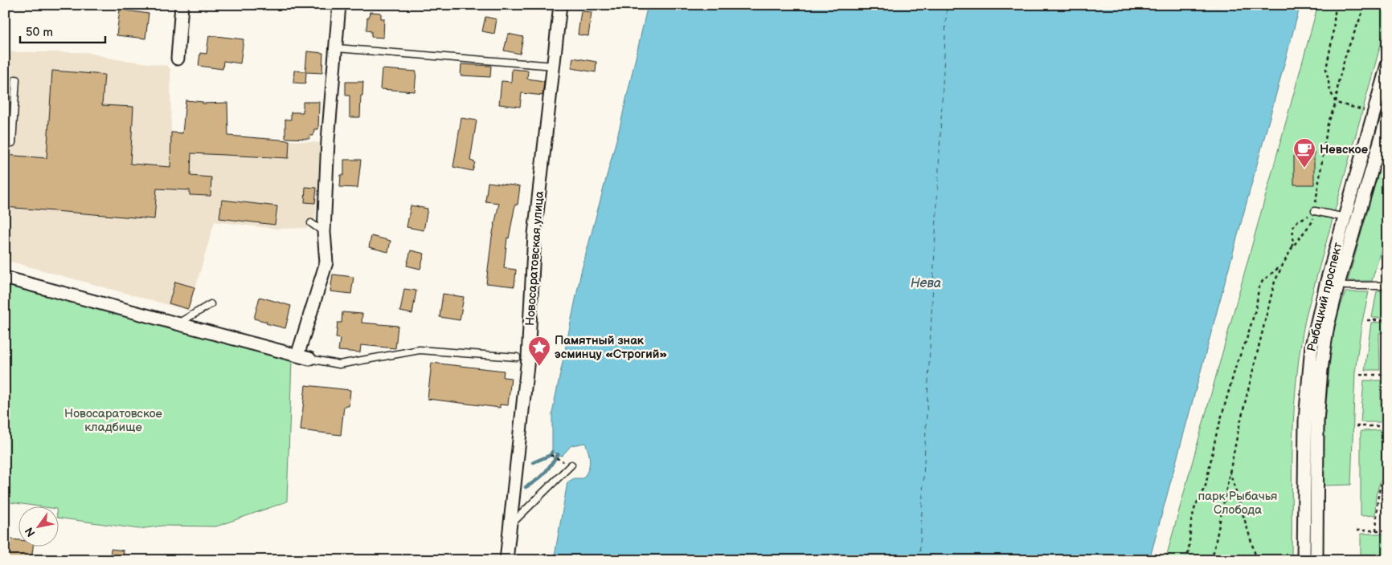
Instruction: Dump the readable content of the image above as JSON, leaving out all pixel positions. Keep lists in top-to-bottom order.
{
  "streets": {
    "street": ["Новосаратовская улица", "Рыбацкий проспект"]
  },
  "water": ["Нева"],
  "parks": ["Новосаратовское кладбище", "парк Рыбачья Слобода"],
  "places": {
    "cafe": ["Невское"],
    "place": ["Памятный знак эсминцу «Строгий»"]
  },
  "scale_bar": "50 m",
  "north": "bottom left"
}
